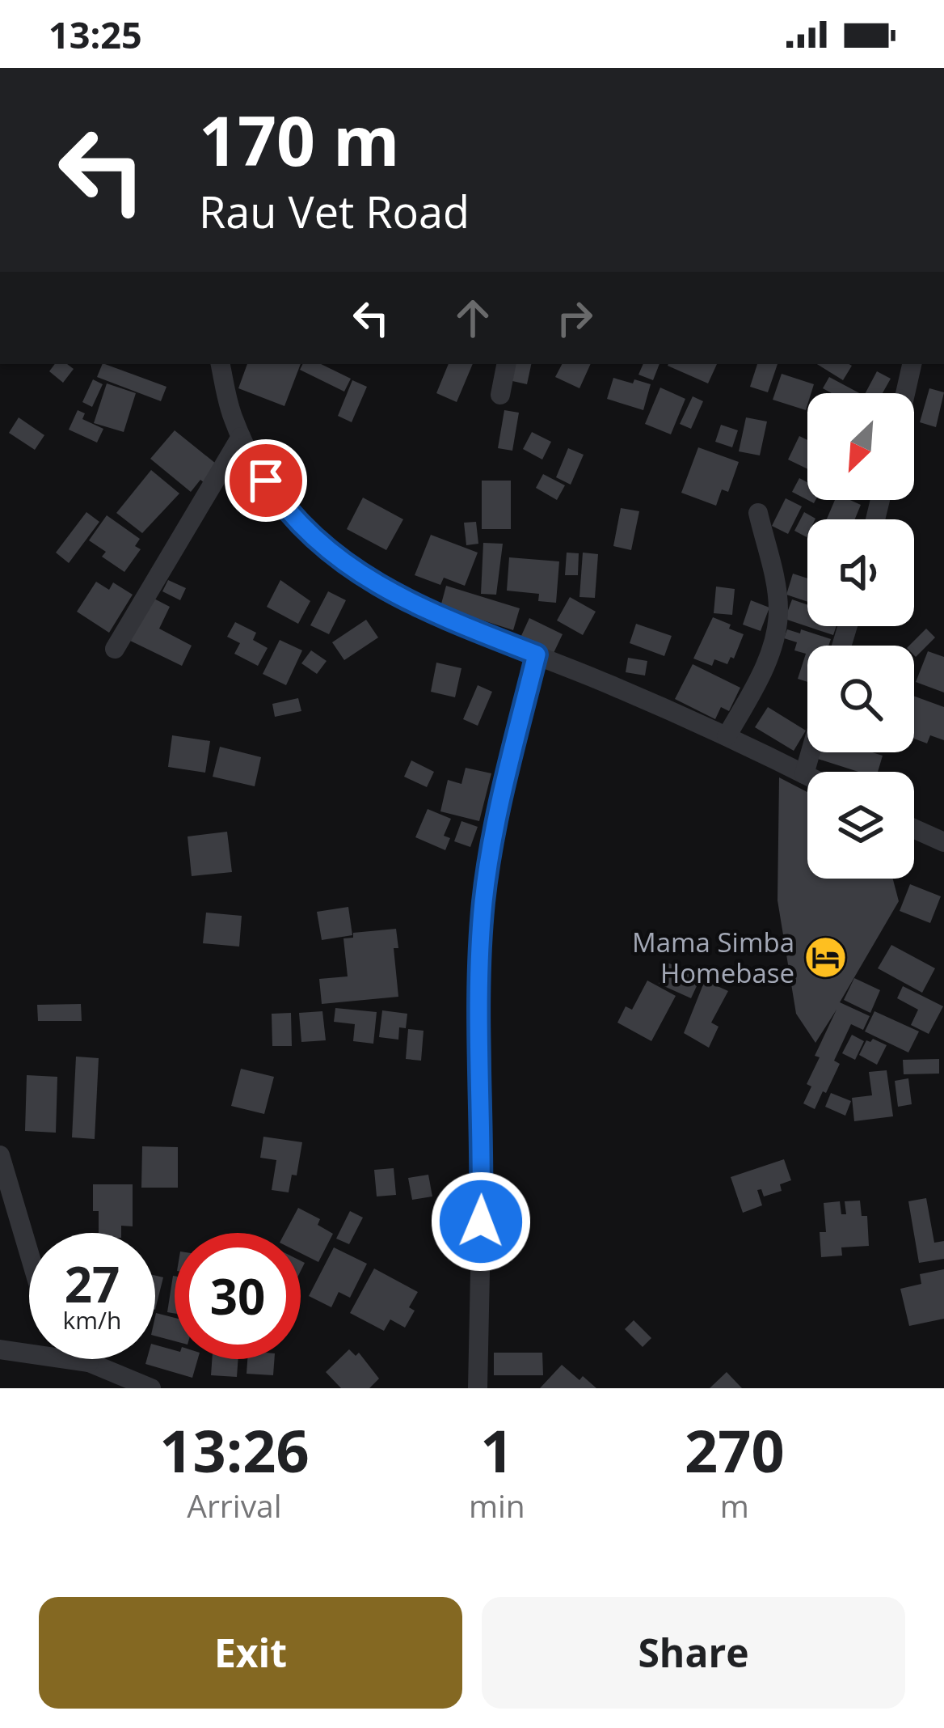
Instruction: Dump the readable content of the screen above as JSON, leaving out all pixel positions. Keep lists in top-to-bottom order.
{
  "places": {
    "hotel": ["Mama Simba Homebase"]
  },
  "north": "bottom left",
  "page": {
    "status": "13:25",
    "turn": ["170 m", "Rau Vet Road"],
    "speed": "27 km/h",
    "limit": "30",
    "eta": [
      "13:26",
      "Arrival",
      "1",
      "min",
      "270",
      "m"
    ],
    "buttons": ["Exit", "Share"]
  }
}
